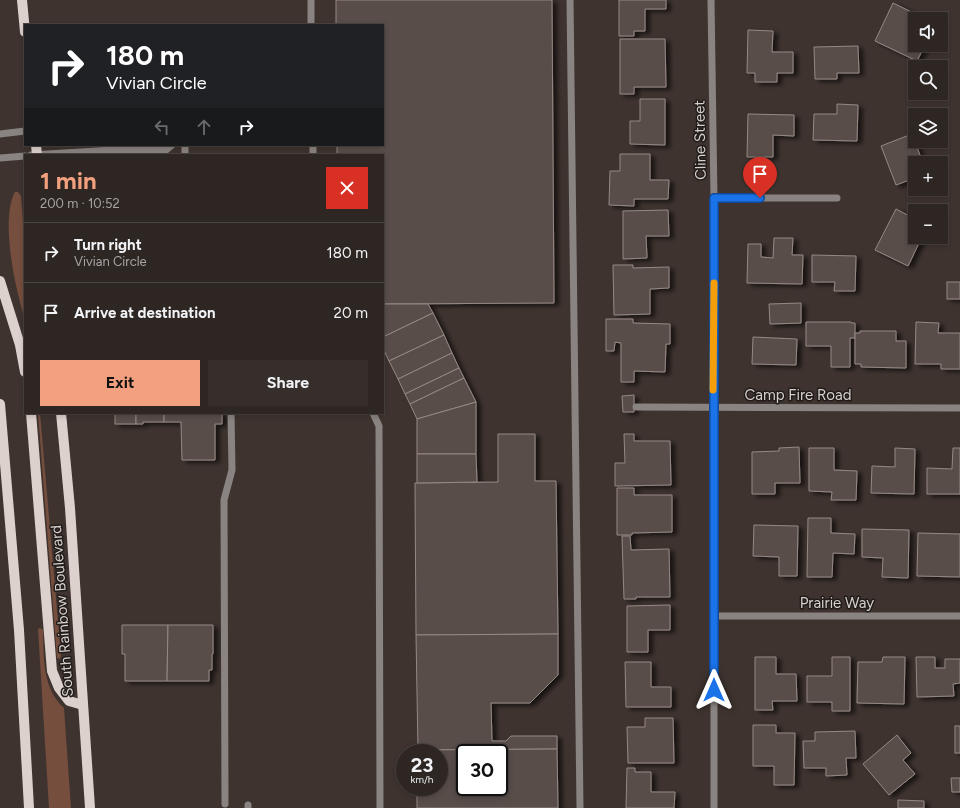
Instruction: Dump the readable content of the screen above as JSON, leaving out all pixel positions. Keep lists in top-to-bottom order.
{
  "streets": {
    "main road": ["South Rainbow Boulevard"],
    "street": ["Cline Street", "Camp Fire Road", "Prairie Way"]
  },
  "crossings": [
    ["Cline Street", "Camp Fire Road"],
    ["Cline Street", "Prairie Way"]
  ],
  "page": {
    "map_buttons": ["+", "−"],
    "turn": ["180 m", "Vivian Circle"],
    "heading": ["1 min", "200 m · 10:52"],
    "list": [
      {
        "name": "Turn right",
        "note": "Vivian Circle",
        "value": "180 m"
      },
      {
        "name": "Arrive at destination",
        "value": "20 m"
      }
    ],
    "buttons": ["Exit", "Share"],
    "speed": "23 km/h",
    "limit": "30"
  }
}
